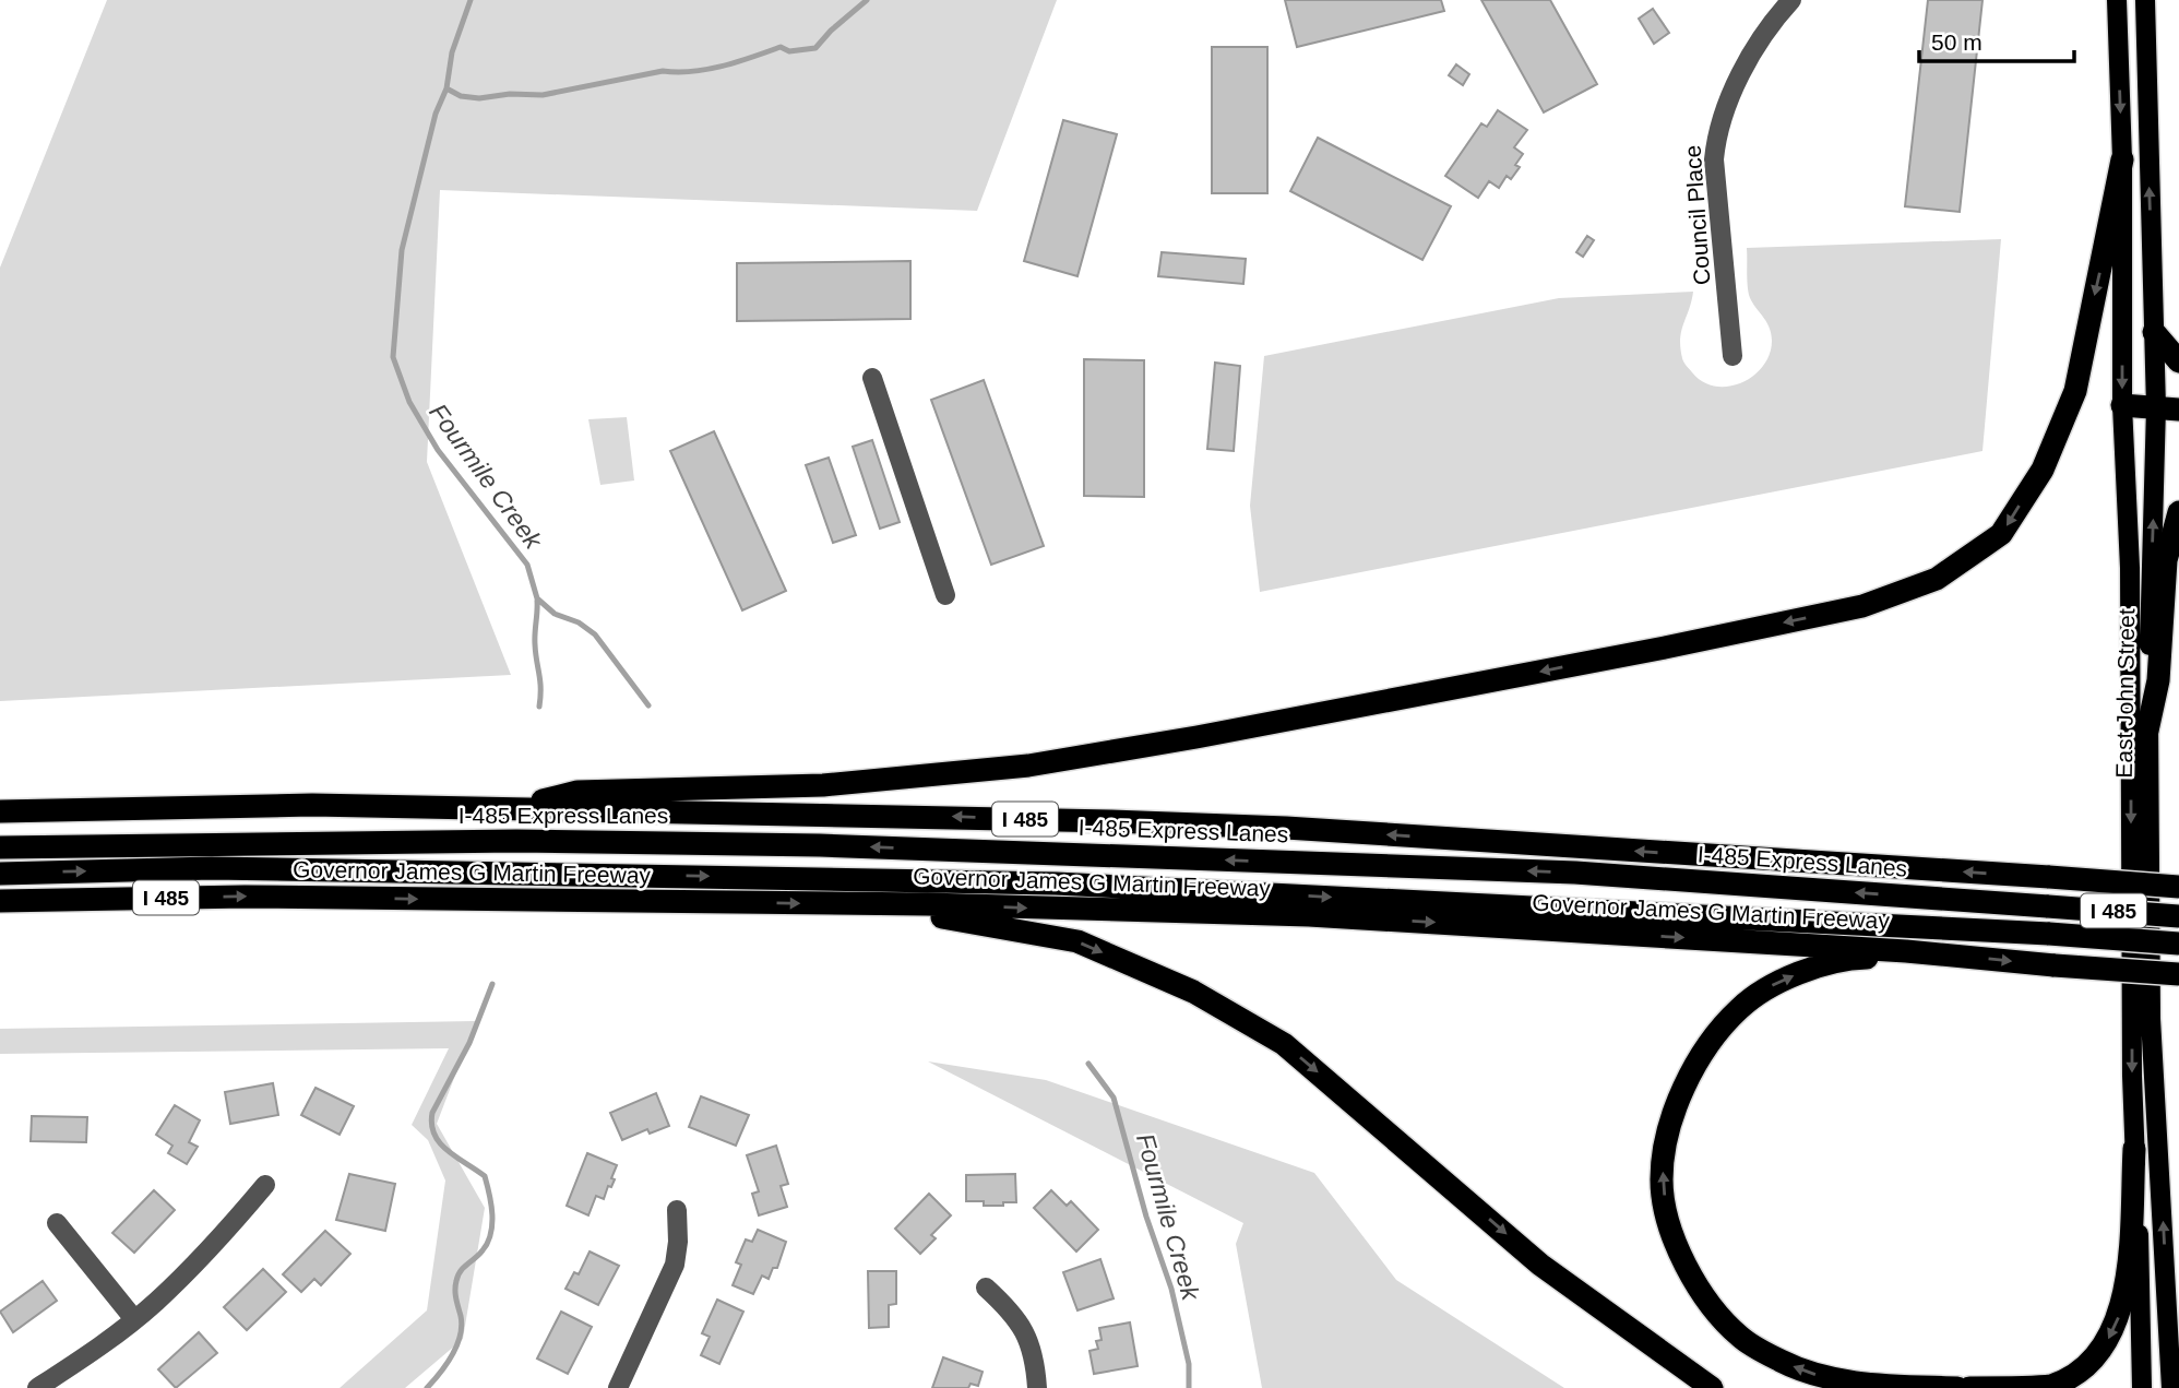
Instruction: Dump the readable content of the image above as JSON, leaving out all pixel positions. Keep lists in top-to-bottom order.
{
  "streets": {
    "highway": ["I-485 Express Lanes", "I 485", "Governor James G Martin Freeway"],
    "main road": ["East John Street"],
    "street": ["Council Place"]
  },
  "water": ["Fourmile Creek"],
  "scale_bar": "50 m"
}
